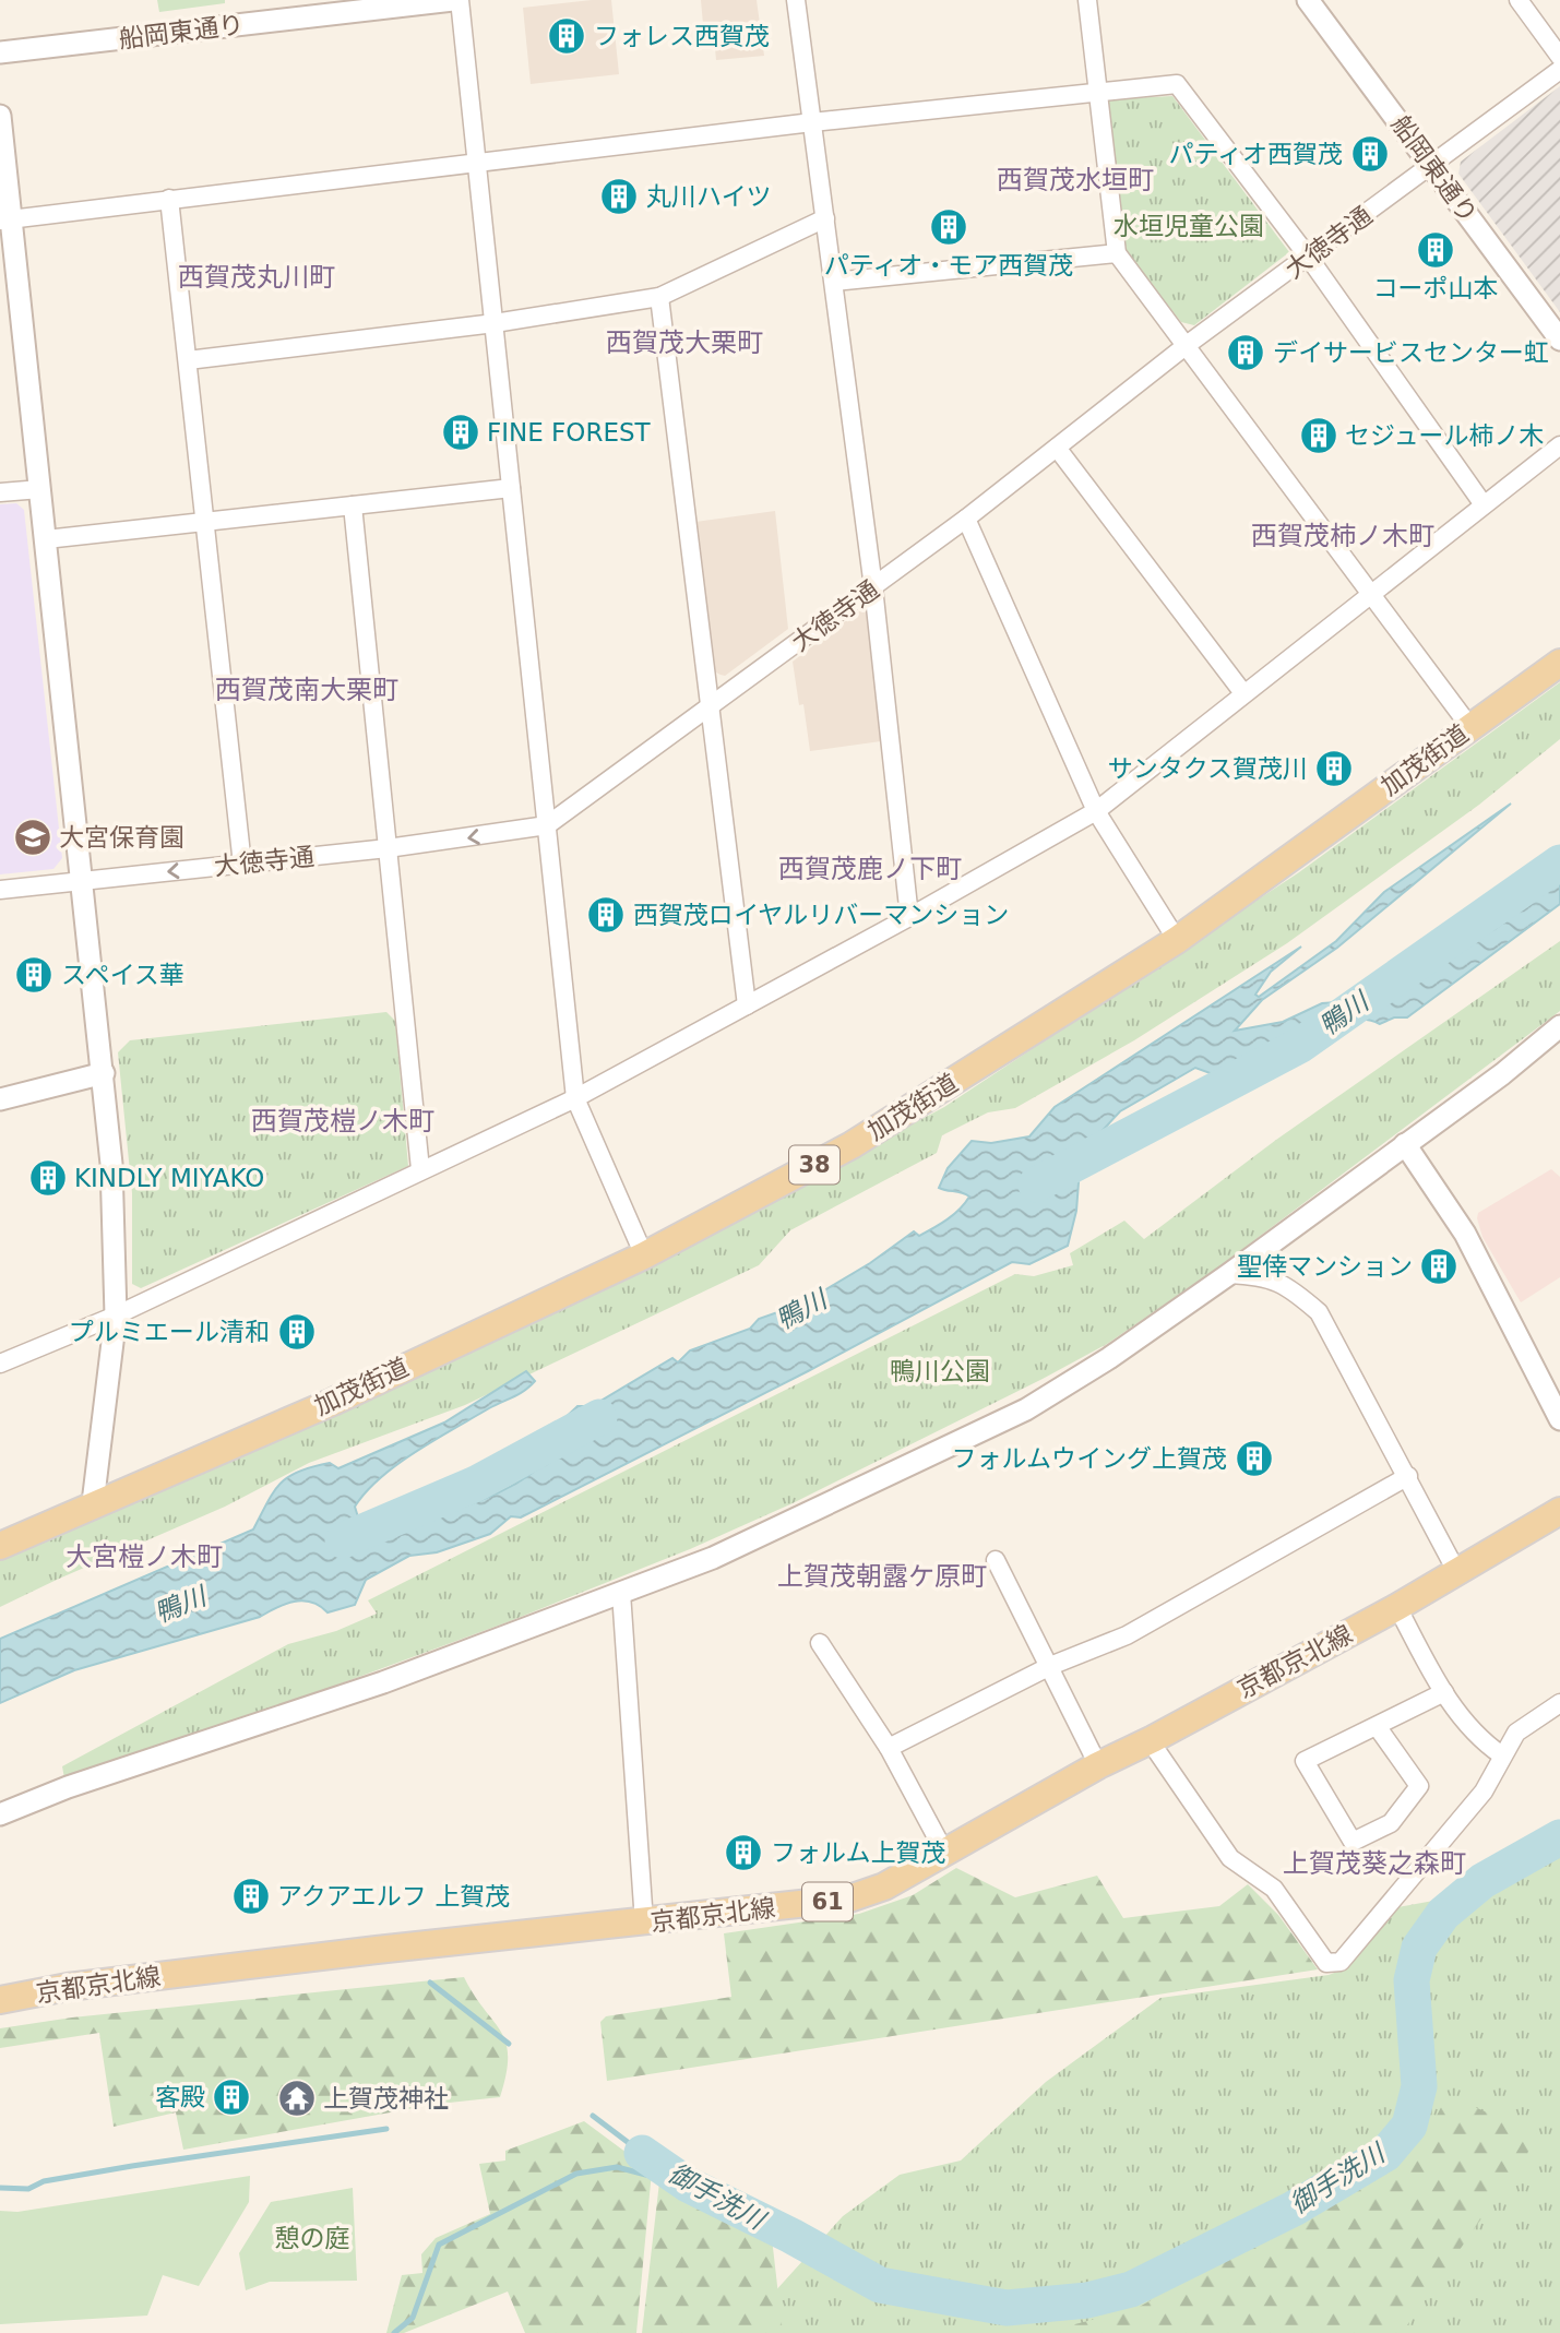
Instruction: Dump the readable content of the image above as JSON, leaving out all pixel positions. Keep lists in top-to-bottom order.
{
  "streets": {
    "main road": [
      "加茂街道",
      "38",
      "京都京北線",
      "61"
    ],
    "street": ["船岡東通り", "大徳寺通"]
  },
  "crossings": [
    ["船岡東通り", "大徳寺通"]
  ],
  "districts": [
    "西賀茂水垣町",
    "西賀茂丸川町",
    "西賀茂大栗町",
    "西賀茂柿ノ木町",
    "西賀茂南大栗町",
    "西賀茂鹿ノ下町",
    "西賀茂榿ノ木町",
    "大宮榿ノ木町",
    "上賀茂朝露ケ原町",
    "上賀茂葵之森町"
  ],
  "water": ["鴨川", "御手洗川"],
  "parks": ["水垣児童公園", "鴨川公園", "憩の庭"],
  "places": {
    "building": [
      "フォレス西賀茂",
      "パティオ西賀茂",
      "丸川ハイツ",
      "パティオ・モア西賀茂",
      "コーポ山本",
      "デイサービスセンター虹",
      "FINE FOREST",
      "セジュール柿ノ木",
      "サンタクス賀茂川",
      "西賀茂ロイヤルリバーマンション",
      "スペイス華",
      "KINDLY MIYAKO",
      "聖倖マンション",
      "プルミエール清和",
      "フォルムウイング上賀茂",
      "フォルム上賀茂",
      "アクアエルフ 上賀茂",
      "客殿"
    ],
    "school or university": ["大宮保育園"],
    "temple": ["上賀茂神社"]
  }
}
